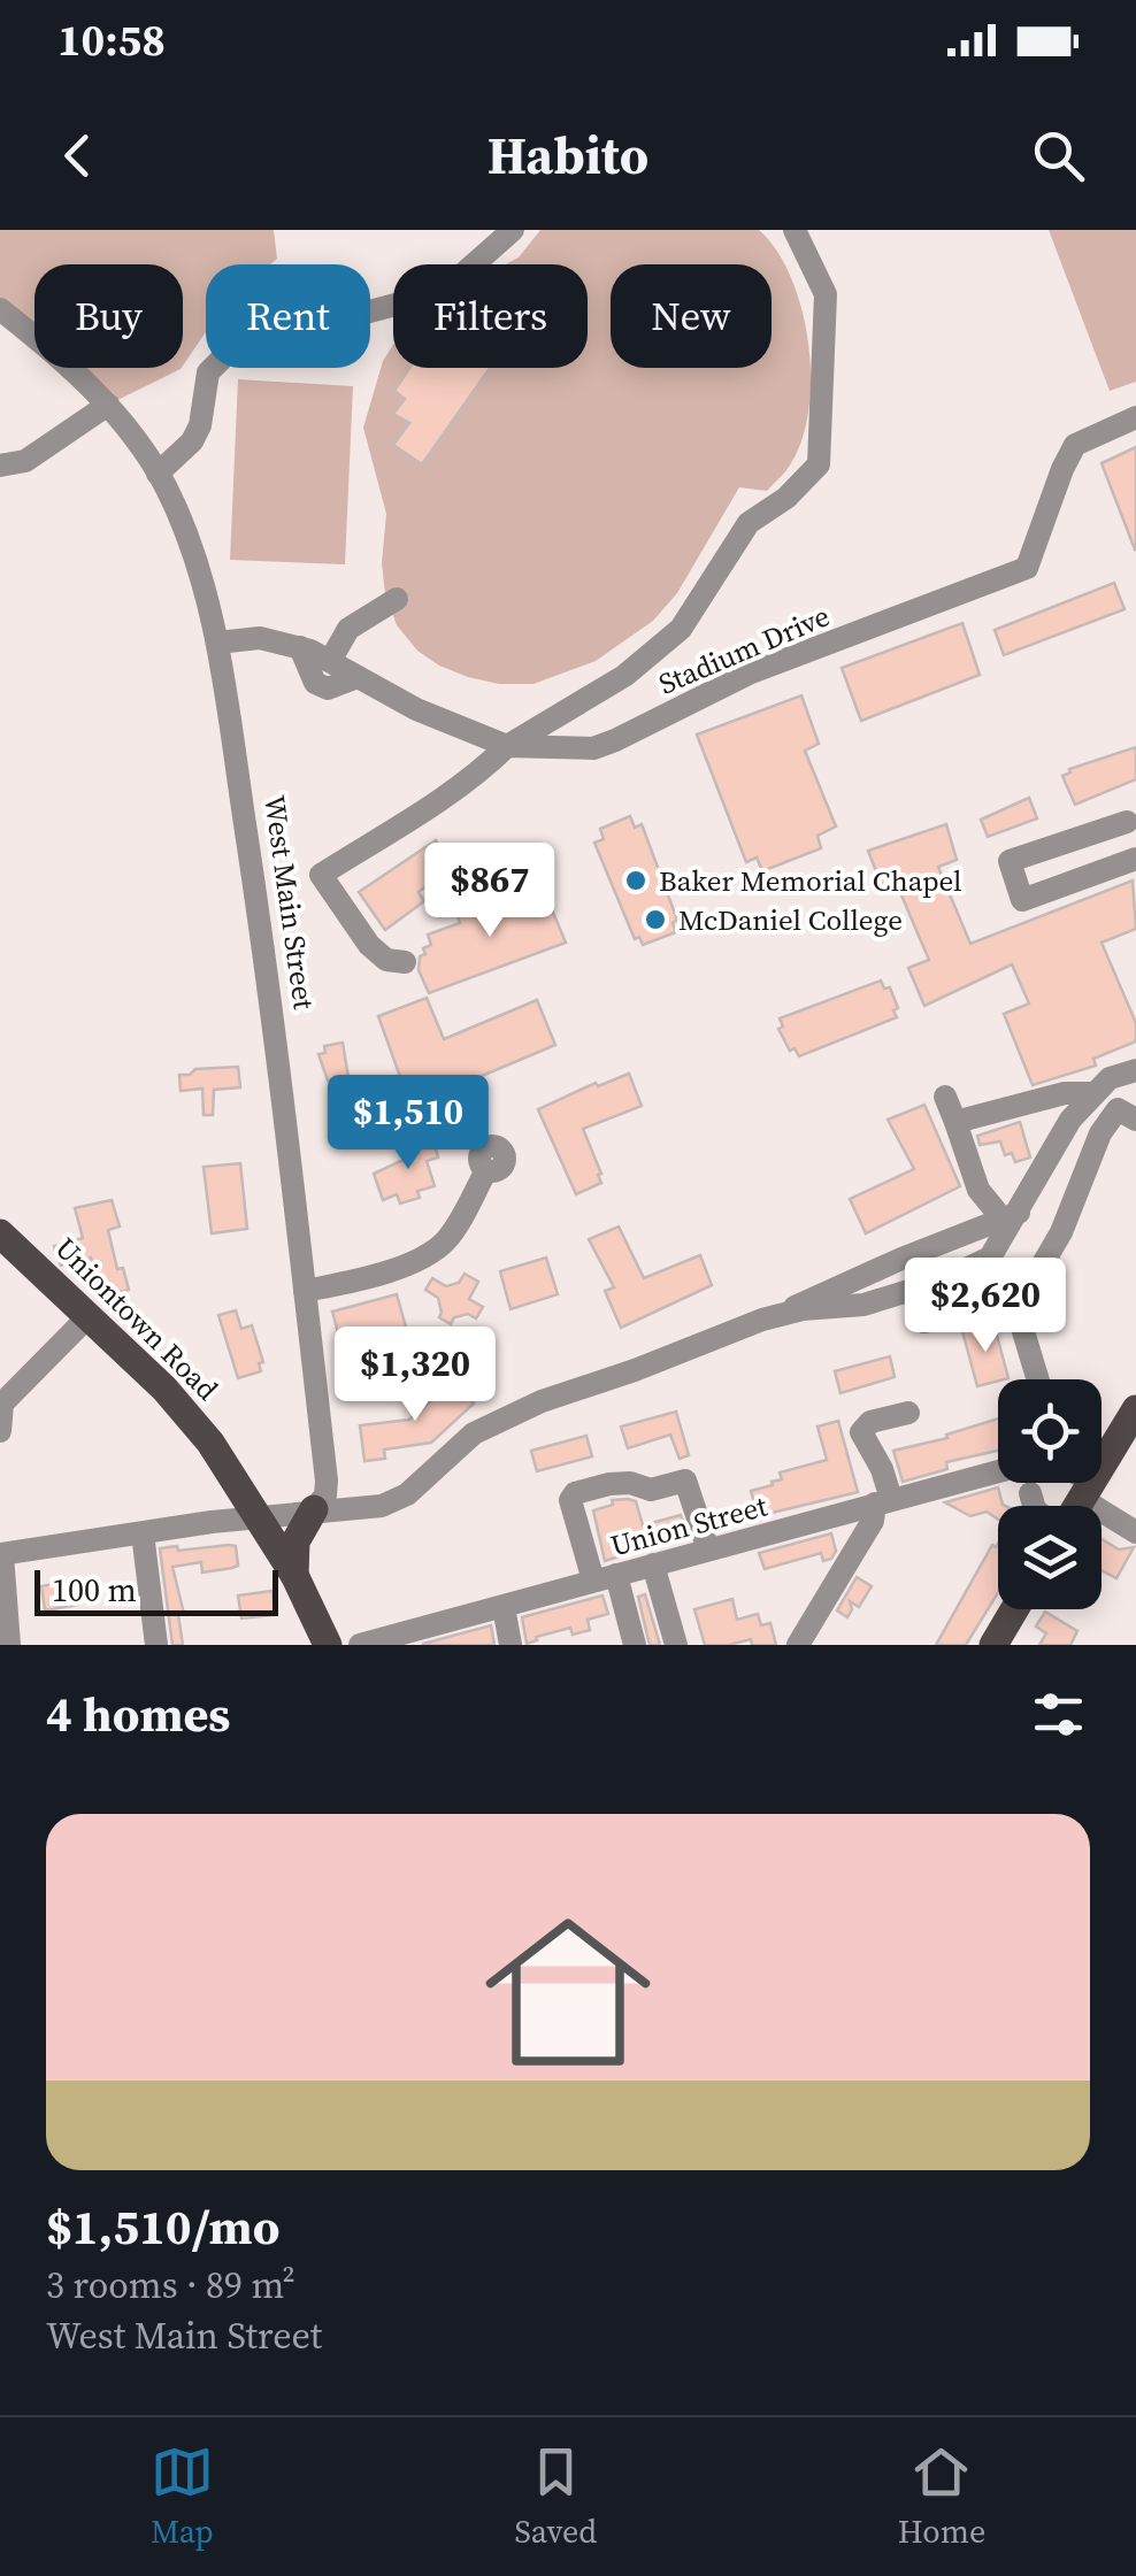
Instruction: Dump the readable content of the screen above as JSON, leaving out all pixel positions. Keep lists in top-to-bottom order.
{
  "streets": {
    "main road": ["Uniontown Road"],
    "street": ["Stadium Drive", "West Main Street", "Union Street"]
  },
  "places": ["Baker Memorial Chapel", "McDaniel College"],
  "scale_bar": "100 m",
  "page": {
    "status": "10:58",
    "header": "Habito",
    "chip": [
      "Buy",
      "Rent",
      "Filters",
      "New"
    ],
    "price": [
      "$867",
      "$1,510",
      "$2,620",
      "$1,320"
    ],
    "scale": "100 m",
    "heading": "4 homes",
    "list": [
      {
        "name": "$1,510/mo",
        "note": "3 rooms · 89 m² · West Main Street"
      }
    ],
    "tabs": ["Map", "Saved", "Home"]
  }
}
